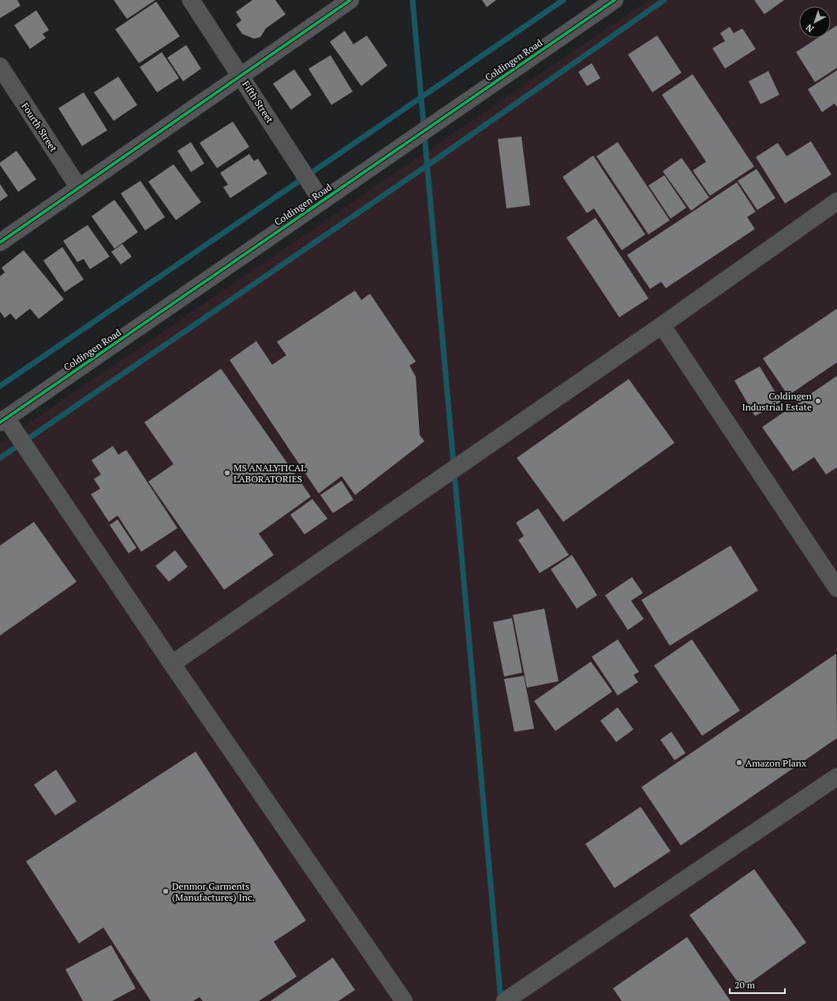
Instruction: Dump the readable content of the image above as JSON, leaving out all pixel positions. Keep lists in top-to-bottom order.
{
  "streets": {
    "street": ["Coldingen Road", "Fifth Street", "Fourth Street"]
  },
  "crossings": [
    ["Coldingen Road", "Fifth Street"]
  ],
  "places": [
    "Coldingen Industrial Estate",
    "MS ANALYTICAL LABORATORIES",
    "Amazon Planx",
    "Denmor Garments (Manufactures) Inc."
  ],
  "scale_bar": "20 m",
  "north": "bottom left"
}
